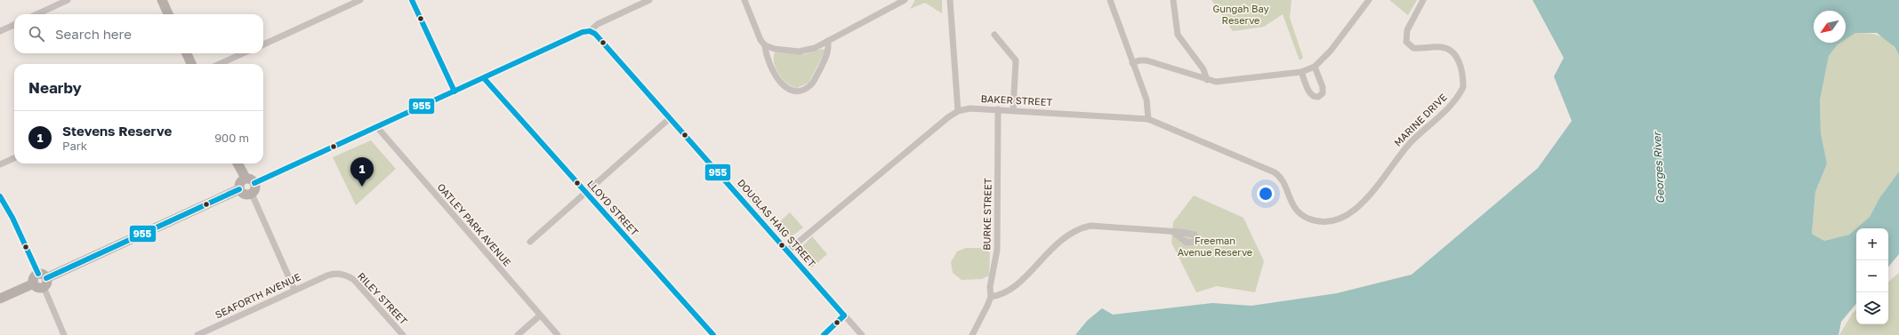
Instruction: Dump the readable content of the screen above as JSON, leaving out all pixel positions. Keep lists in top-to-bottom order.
{
  "streets": {
    "street": [
      "BAKER STREET",
      "MARINE DRIVE",
      "LLOYD STREET",
      "BURKE STREET",
      "DOUGLAS HAIG STREET",
      "OATLEY PARK AVENUE",
      "SEAFORTH AVENUE",
      "RILEY STREET"
    ]
  },
  "crossings": [
    ["BAKER STREET", "MARINE DRIVE"],
    ["BAKER STREET", "BURKE STREET"],
    ["BAKER STREET", "DOUGLAS HAIG STREET"],
    ["SEAFORTH AVENUE", "RILEY STREET"]
  ],
  "water": ["Georges River"],
  "parks": ["Gungah Bay Reserve", "Freeman Avenue Reserve"],
  "lines": ["transit line 955"],
  "north": "bottom left",
  "page": {
    "search": "Search here",
    "heading": "Nearby",
    "list": [
      {
        "mark": "1",
        "name": "Stevens Reserve",
        "note": "Park",
        "value": "900 m"
      }
    ],
    "pins": "1",
    "map_buttons": ["+", "−"]
  }
}
